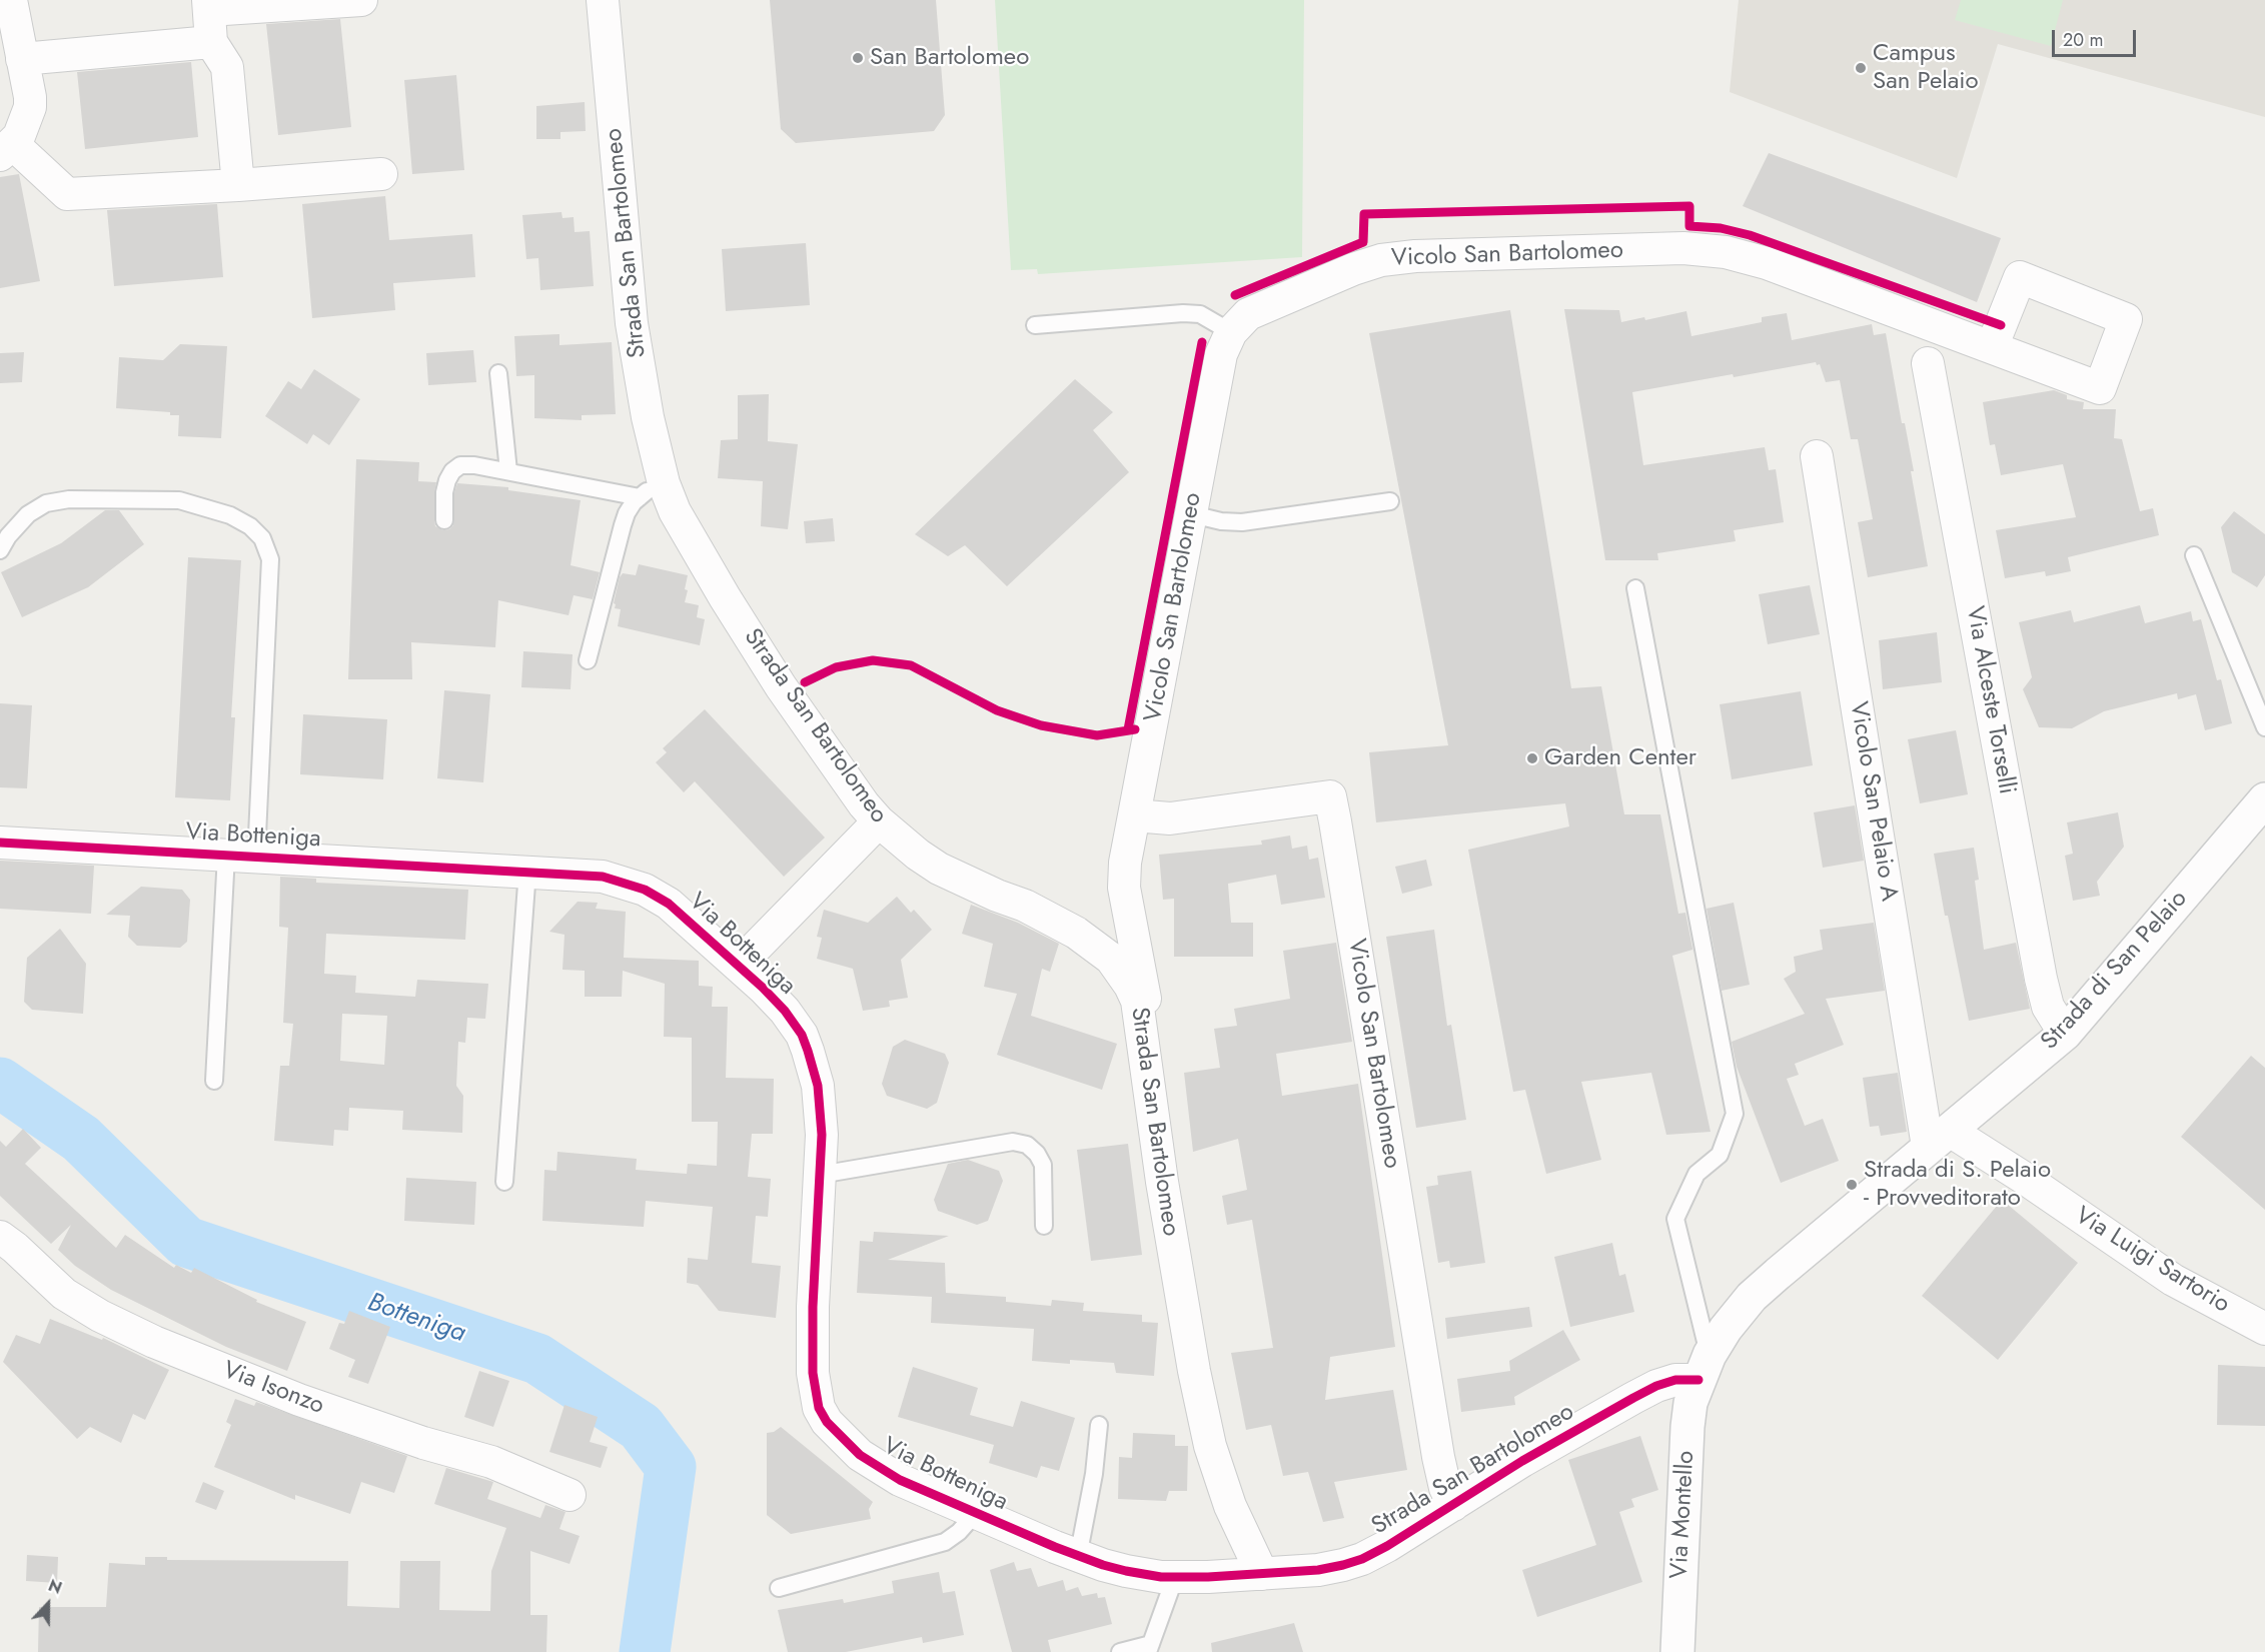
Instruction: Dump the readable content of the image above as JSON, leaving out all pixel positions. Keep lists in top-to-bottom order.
{
  "streets": {
    "street": [
      "Strada San Bartolomeo",
      "Vicolo San Bartolomeo",
      "Via Alceste Torselli",
      "Vicolo San Pelaio A",
      "Via Botteniga",
      "Strada di San Pelaio",
      "Via Luigi Sartorio",
      "Via Isonzo",
      "Via Montello"
    ]
  },
  "crossings": [
    ["Strada San Bartolomeo", "Vicolo San Bartolomeo"],
    ["Strada San Bartolomeo", "Via Botteniga"],
    ["Strada San Bartolomeo", "Strada di San Pelaio"],
    ["Strada San Bartolomeo", "Via Montello"],
    ["Via Alceste Torselli", "Strada di San Pelaio"],
    ["Vicolo San Pelaio A", "Strada di San Pelaio"],
    ["Vicolo San Pelaio A", "Via Luigi Sartorio"],
    ["Strada di San Pelaio", "Via Luigi Sartorio"],
    ["Strada di San Pelaio", "Via Montello"]
  ],
  "water": ["Botteniga"],
  "places": [
    "San Bartolomeo",
    "Campus San Pelaio",
    "Garden Center",
    "Strada di S. Pelaio - Provveditorato"
  ],
  "scale_bar": "20 m",
  "north": "top"
}
